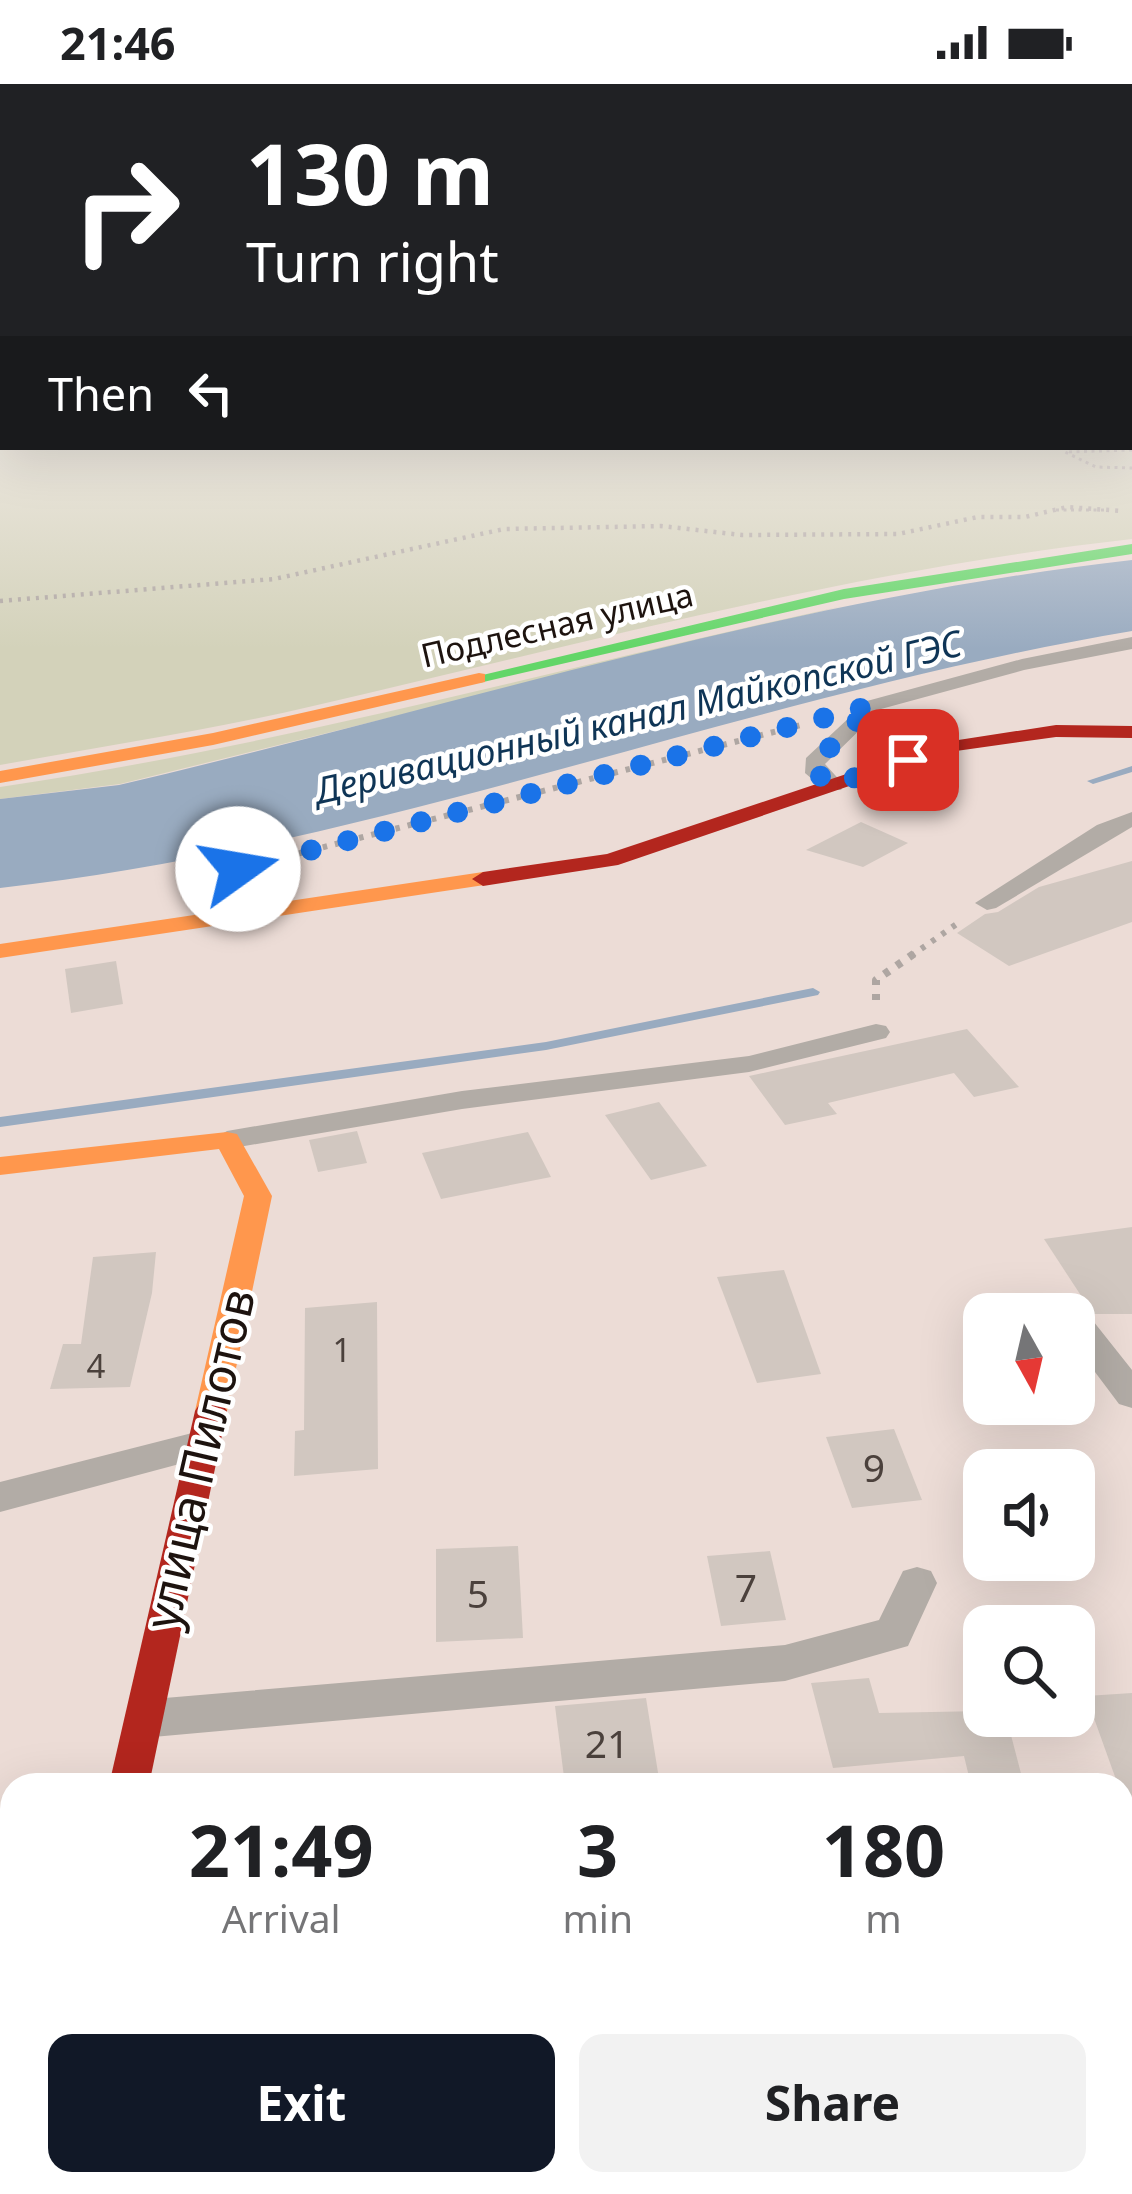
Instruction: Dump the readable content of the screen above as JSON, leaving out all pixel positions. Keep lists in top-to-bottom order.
{
  "streets": {
    "street": ["Подлесная улица", "улица Пилотов"]
  },
  "water": ["Деривационный канал Майкопской ГЭС"],
  "house_numbers": [
    "1",
    "4",
    "9",
    "7",
    "5",
    "21"
  ],
  "north": "bottom",
  "page": {
    "status": "21:46",
    "turn": ["130 m", "Turn right"],
    "then": "Then",
    "eta": [
      "21:49",
      "Arrival",
      "3",
      "min",
      "180",
      "m"
    ],
    "buttons": ["Exit", "Share"]
  }
}
